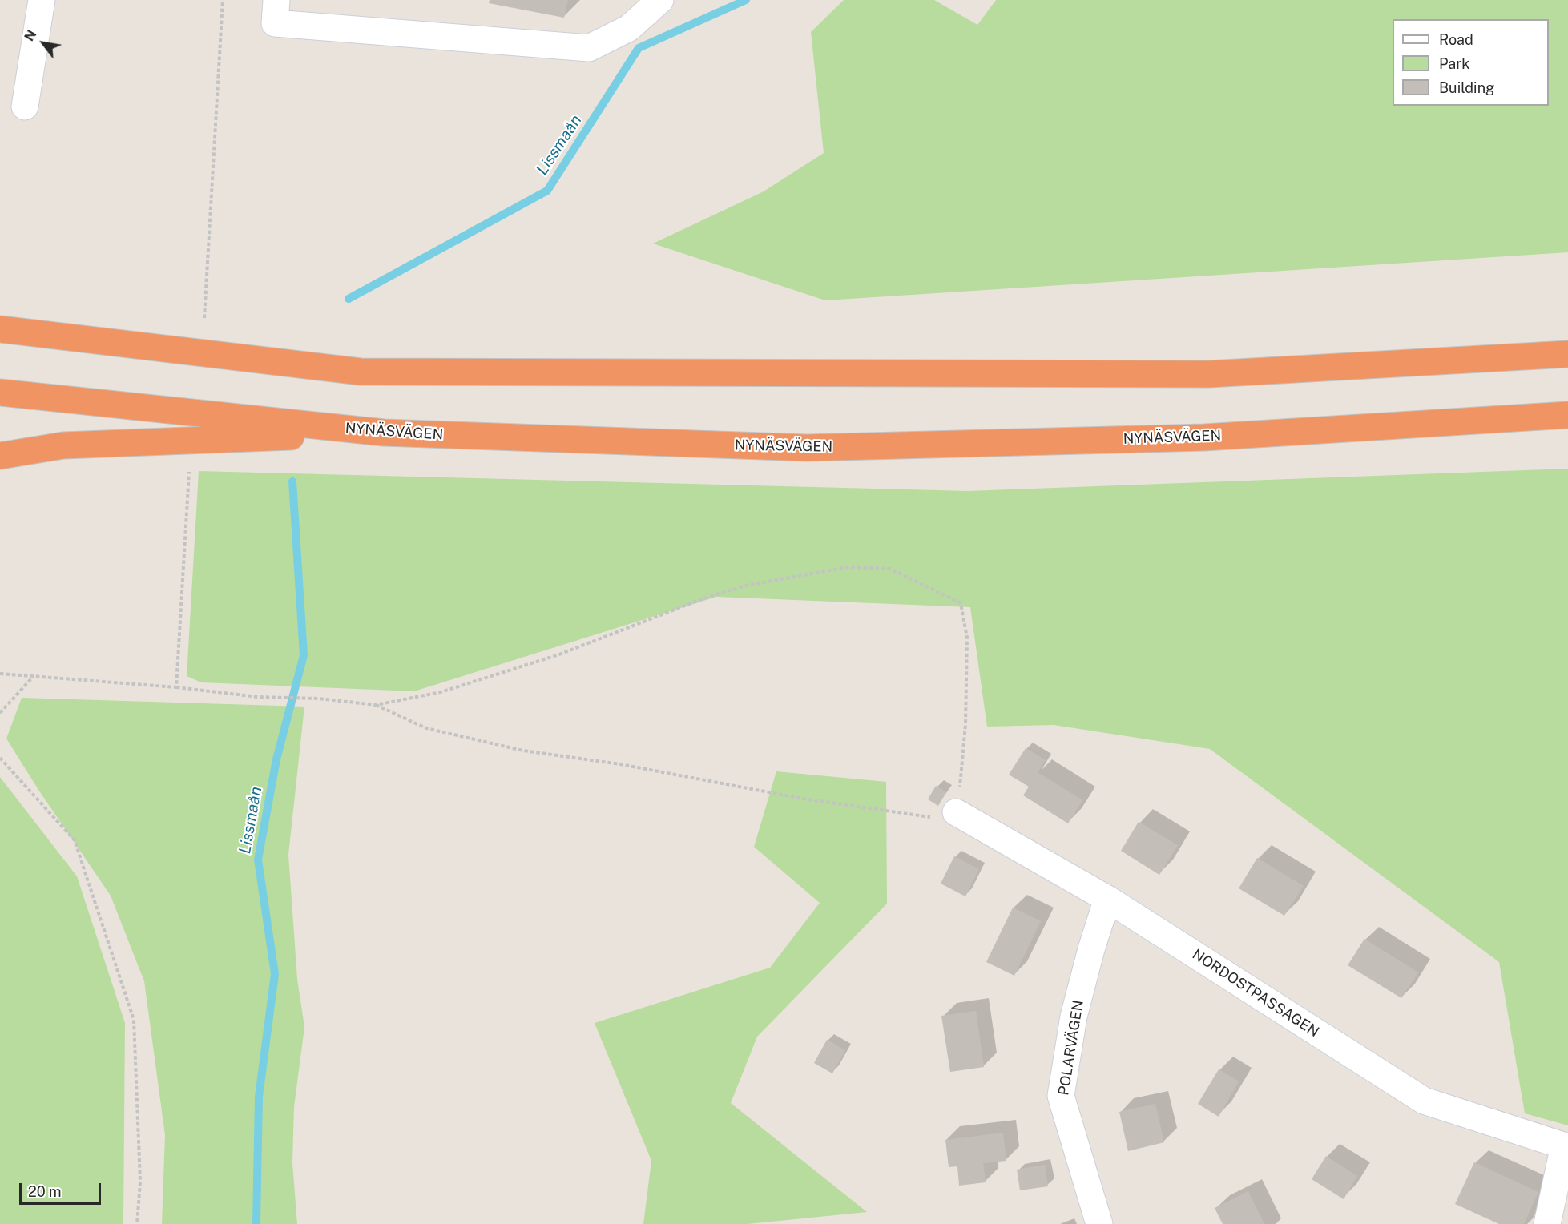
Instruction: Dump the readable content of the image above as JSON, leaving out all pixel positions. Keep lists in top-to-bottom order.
{
  "streets": {
    "highway": ["NYNÄSVÄGEN"],
    "street": ["NORDOSTPASSAGEN", "POLARVÄGEN"]
  },
  "crossings": [
    ["NORDOSTPASSAGEN", "POLARVÄGEN"]
  ],
  "water": ["Lissmaån"],
  "legend": ["Road", "Park", "Building"],
  "scale_bar": "20 m",
  "north": "top left"
}
